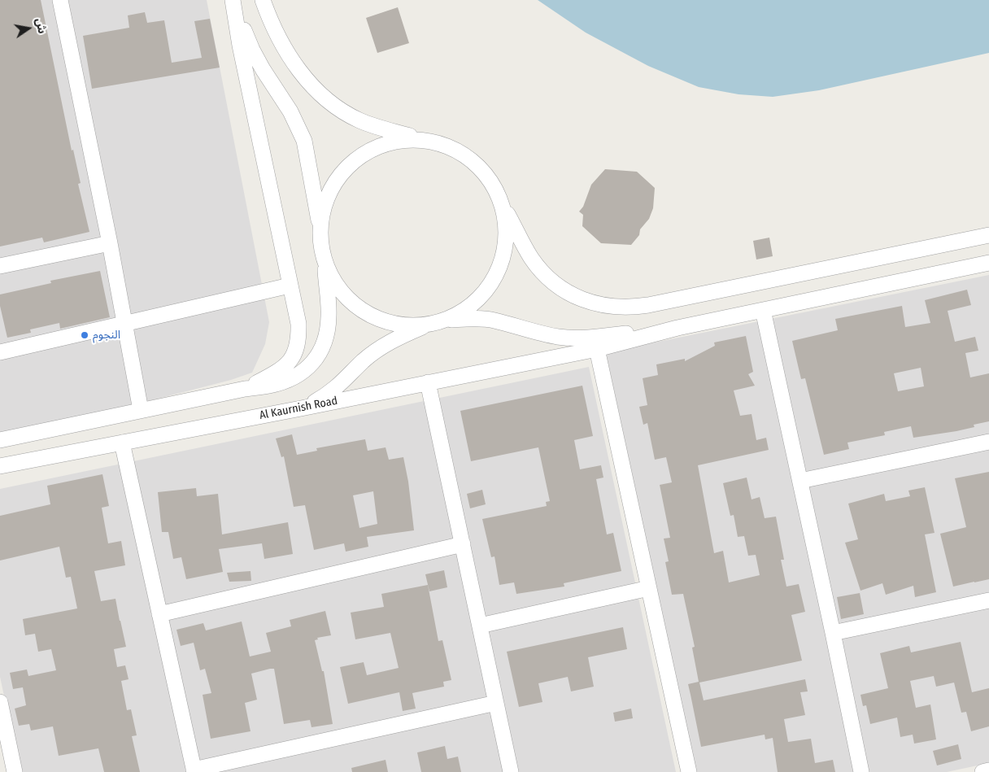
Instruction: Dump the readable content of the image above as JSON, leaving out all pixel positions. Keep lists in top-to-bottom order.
{
  "streets": {
    "street": ["Al Kaurnish Road"]
  },
  "places": ["النجوم"],
  "north": "right"
}
